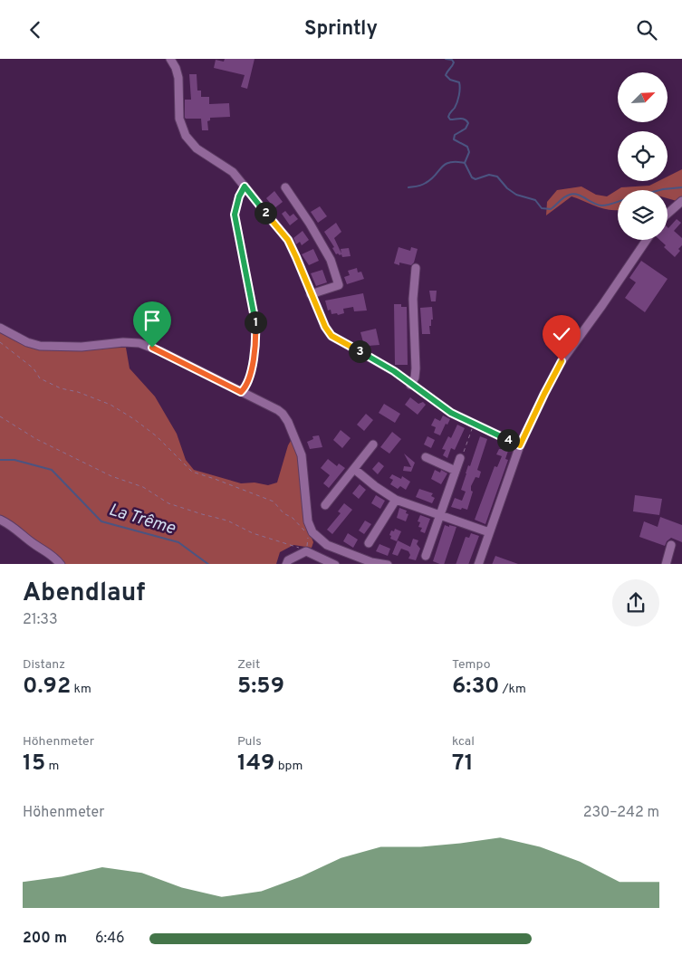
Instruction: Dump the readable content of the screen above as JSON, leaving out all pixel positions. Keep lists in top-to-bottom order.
{
  "water": ["La Trême"],
  "north": "top right",
  "page": {
    "header": "Sprintly",
    "pins": [
      "2",
      "1",
      "3",
      "4"
    ],
    "heading": ["Abendlauf", "21:33"],
    "stats": [
      ["Distanz", "0.92 km"],
      ["Zeit", "5:59"],
      ["Tempo", "6:30 /km"],
      ["Höhenmeter", "15 m"],
      ["Puls", "149 bpm"],
      ["kcal", "71"]
    ],
    "chart": ["Höhenmeter", "230–242 m"],
    "list": [
      {
        "name": "200 m",
        "note": "6:46"
      }
    ]
  }
}
